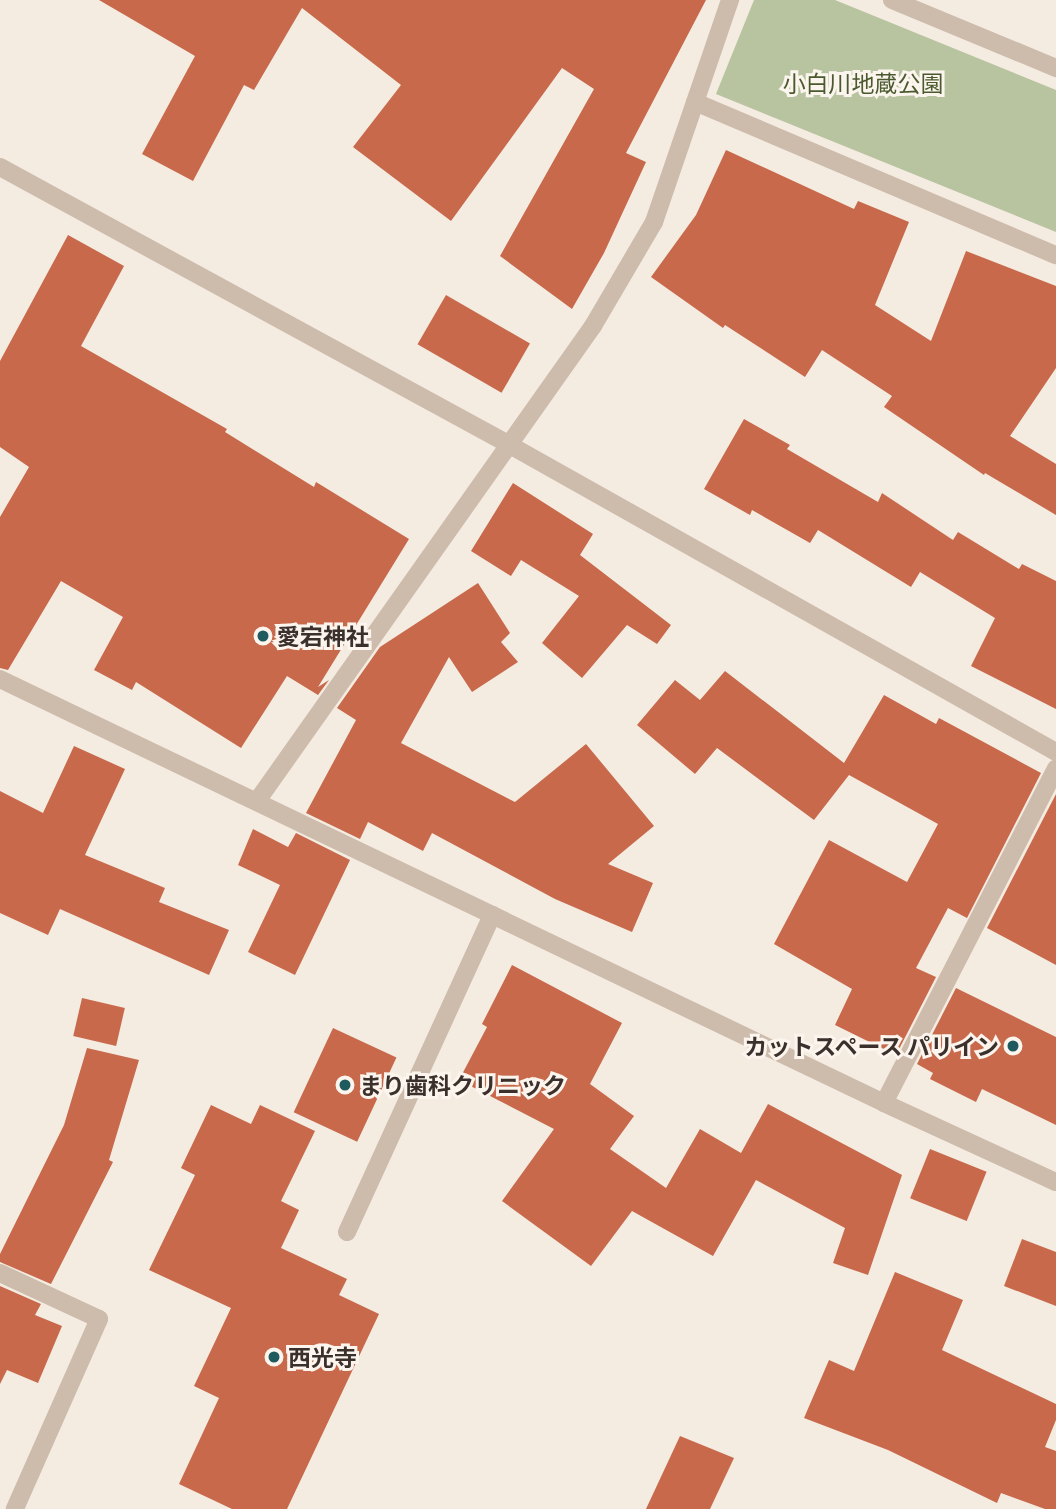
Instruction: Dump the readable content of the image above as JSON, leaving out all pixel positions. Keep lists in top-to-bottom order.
{
  "parks": ["小白川地蔵公園"],
  "places": [
    "愛宕神社",
    "カットスペース パリイン",
    "まり歯科クリニック",
    "西光寺"
  ]
}
